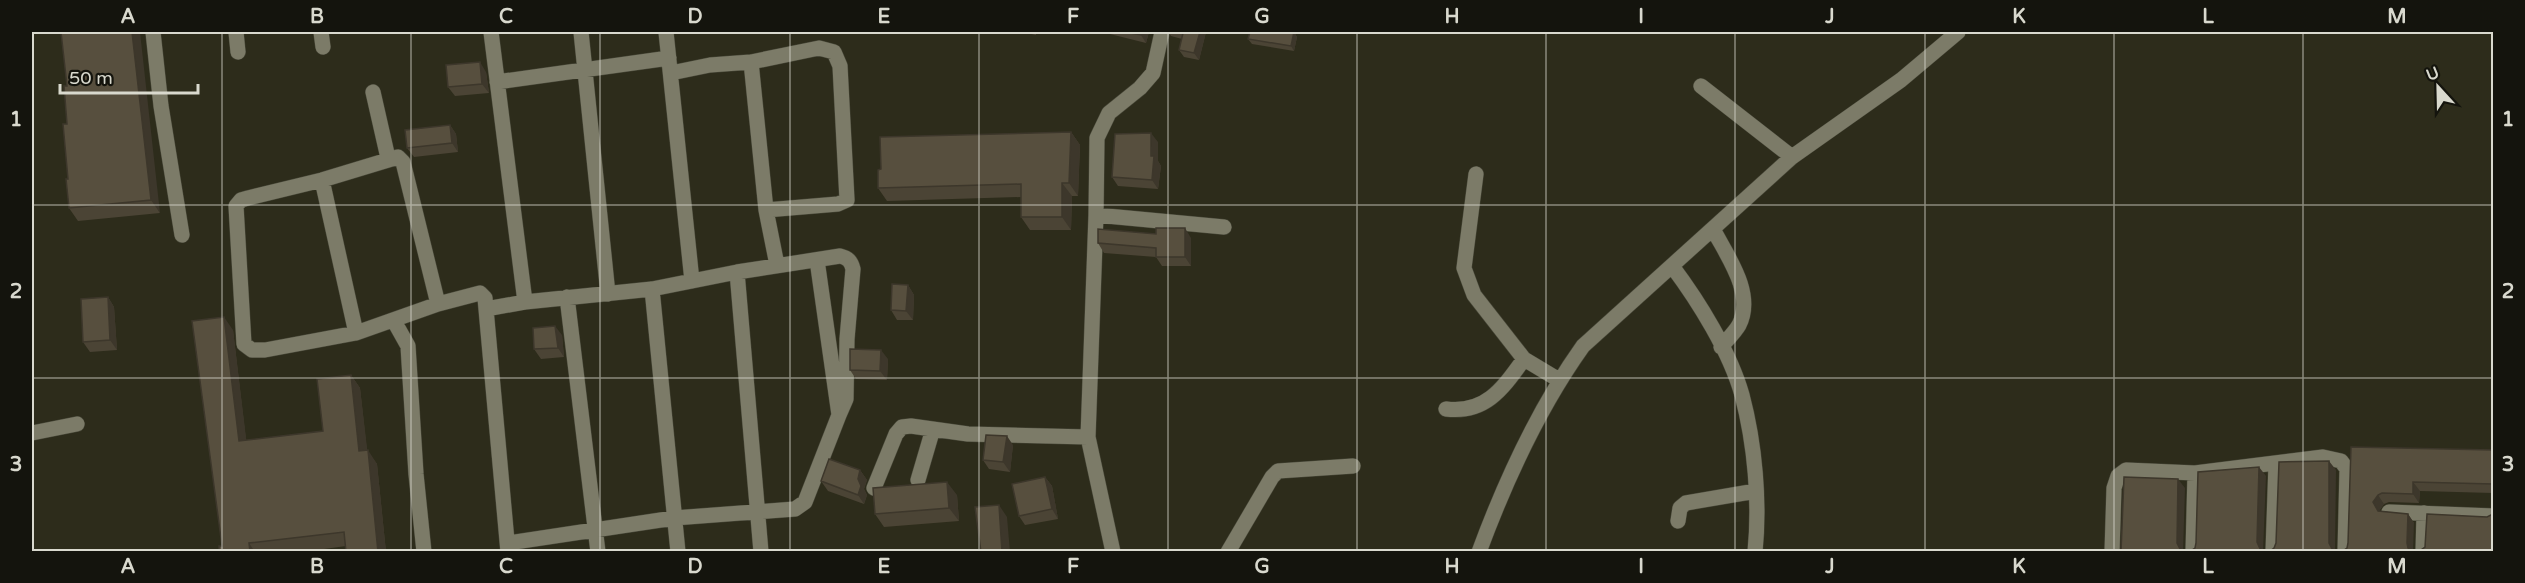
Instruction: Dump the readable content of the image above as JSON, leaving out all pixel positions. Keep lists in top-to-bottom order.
{
  "scale_bar": "50 m",
  "north": "top",
  "grid": {
    "columns": [
      "A",
      "B",
      "C",
      "D",
      "E",
      "F",
      "G",
      "H",
      "I",
      "J",
      "K",
      "L",
      "M"
    ],
    "rows": ["1", "2", "3"]
  }
}
